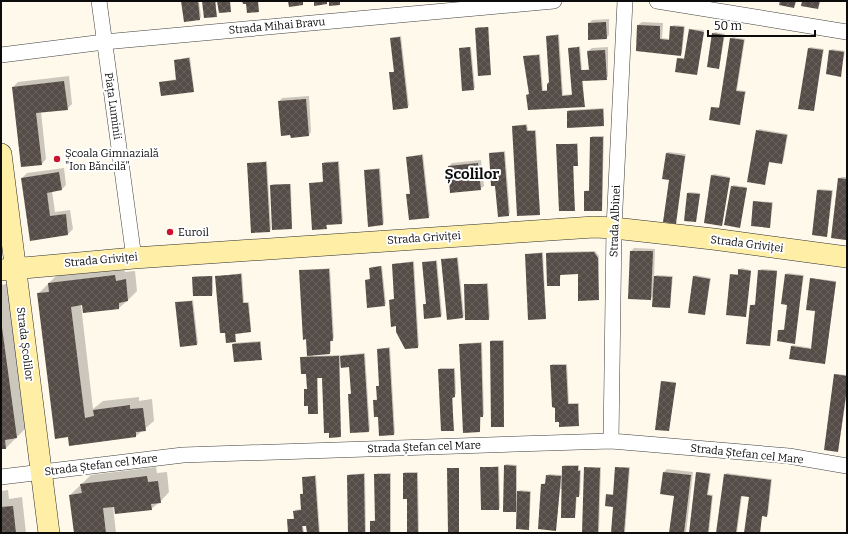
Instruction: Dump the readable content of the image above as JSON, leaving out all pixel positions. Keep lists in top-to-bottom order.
{
  "streets": {
    "main road": ["Strada Griviței", "Strada Școlilor"],
    "street": [
      "Strada Mihai Bravu",
      "Piața Luminii",
      "Strada Albinei",
      "Strada Ștefan cel Mare"
    ]
  },
  "crossings": [
    ["Strada Mihai Bravu", "Piața Luminii"],
    ["Piața Luminii", "Strada Griviței"],
    ["Strada Albinei", "Strada Griviței"],
    ["Strada Albinei", "Strada Ștefan cel Mare"],
    ["Strada Griviței", "Strada Școlilor"],
    ["Strada Școlilor", "Strada Ștefan cel Mare"]
  ],
  "districts": ["Școlilor"],
  "places": ["Școala Gimnazială \"Ion Băncilă\"", "Euroil"],
  "scale_bar": "50 m"
}
